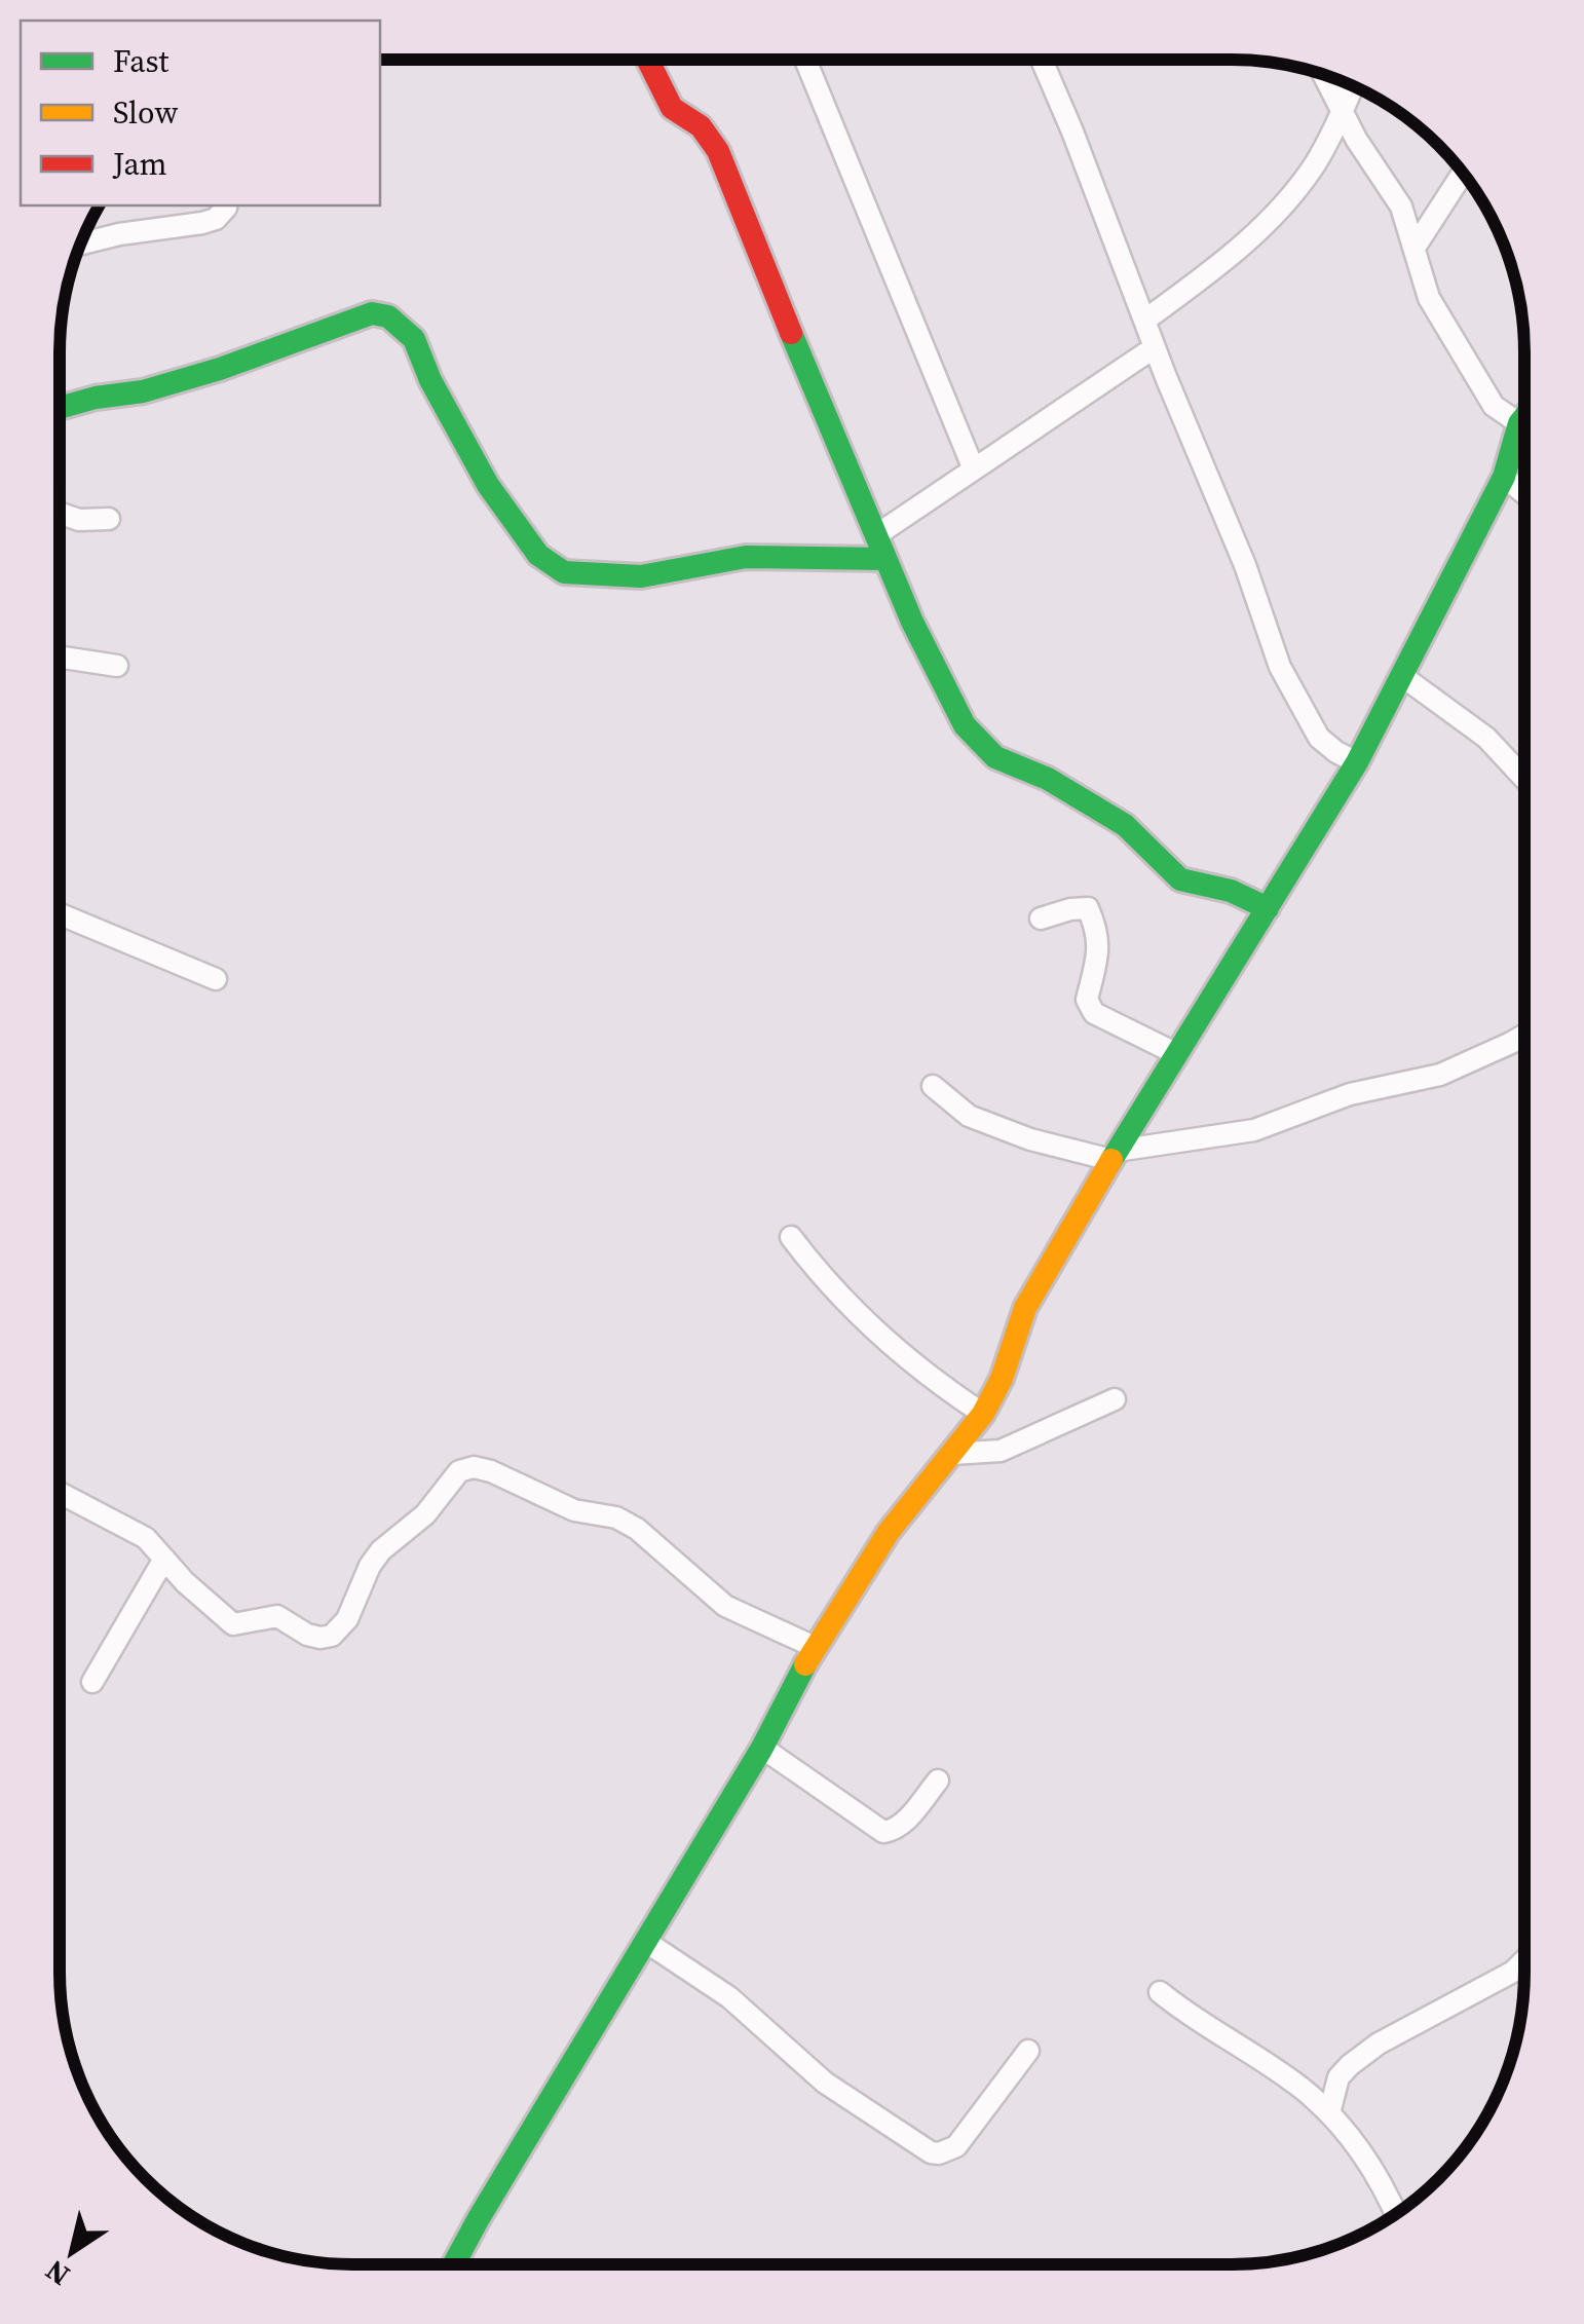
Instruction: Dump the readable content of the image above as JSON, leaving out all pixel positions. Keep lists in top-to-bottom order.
{
  "legend": ["Fast", "Slow", "Jam"],
  "north": "bottom left"
}
